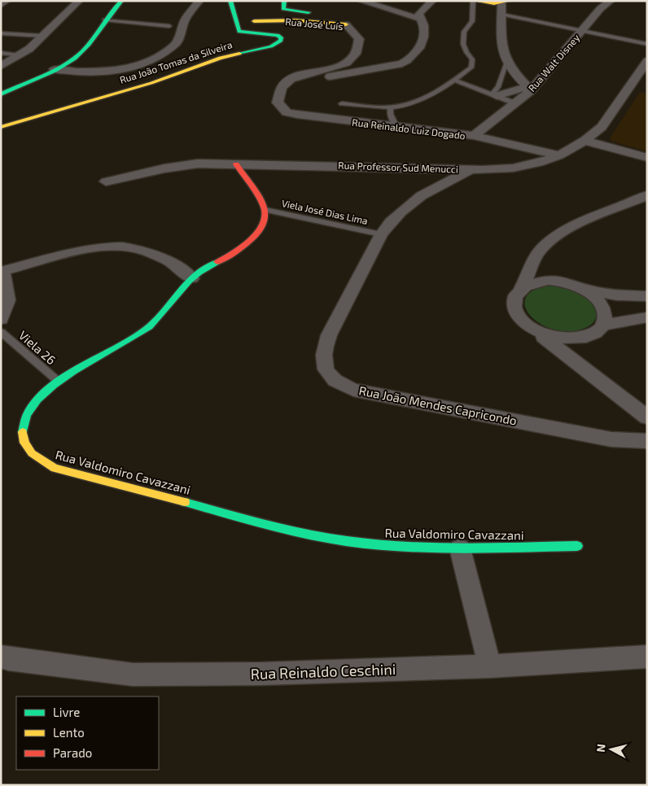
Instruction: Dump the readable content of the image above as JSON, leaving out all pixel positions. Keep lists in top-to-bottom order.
{
  "streets": {
    "street": [
      "Rua José Luís",
      "Rua João Tomas da Silveira",
      "Rua Walt Disney",
      "Rua Reinaldo Luiz Dogado",
      "Rua Professor Sud Menucci",
      "Rua João Mendes Capricondo",
      "Rua Valdomiro Cavazzani",
      "Rua Reinaldo Ceschini"
    ],
    "lane": ["Viela José Dias Lima", "Viela 26"]
  },
  "crossings": [
    ["Rua José Luís", "Rua João Tomas da Silveira"],
    ["Rua José Luís", "Rua Reinaldo Luiz Dogado"],
    ["Rua Walt Disney", "Rua Reinaldo Luiz Dogado"],
    ["Rua Reinaldo Luiz Dogado", "Rua Professor Sud Menucci"],
    ["Rua Professor Sud Menucci", "Rua João Mendes Capricondo"],
    ["Viela José Dias Lima", "Rua João Mendes Capricondo"],
    ["Viela José Dias Lima", "Rua Valdomiro Cavazzani"],
    ["Viela 26", "Rua Valdomiro Cavazzani"]
  ],
  "legend": ["Livre", "Lento", "Parado"],
  "north": "left"
}
